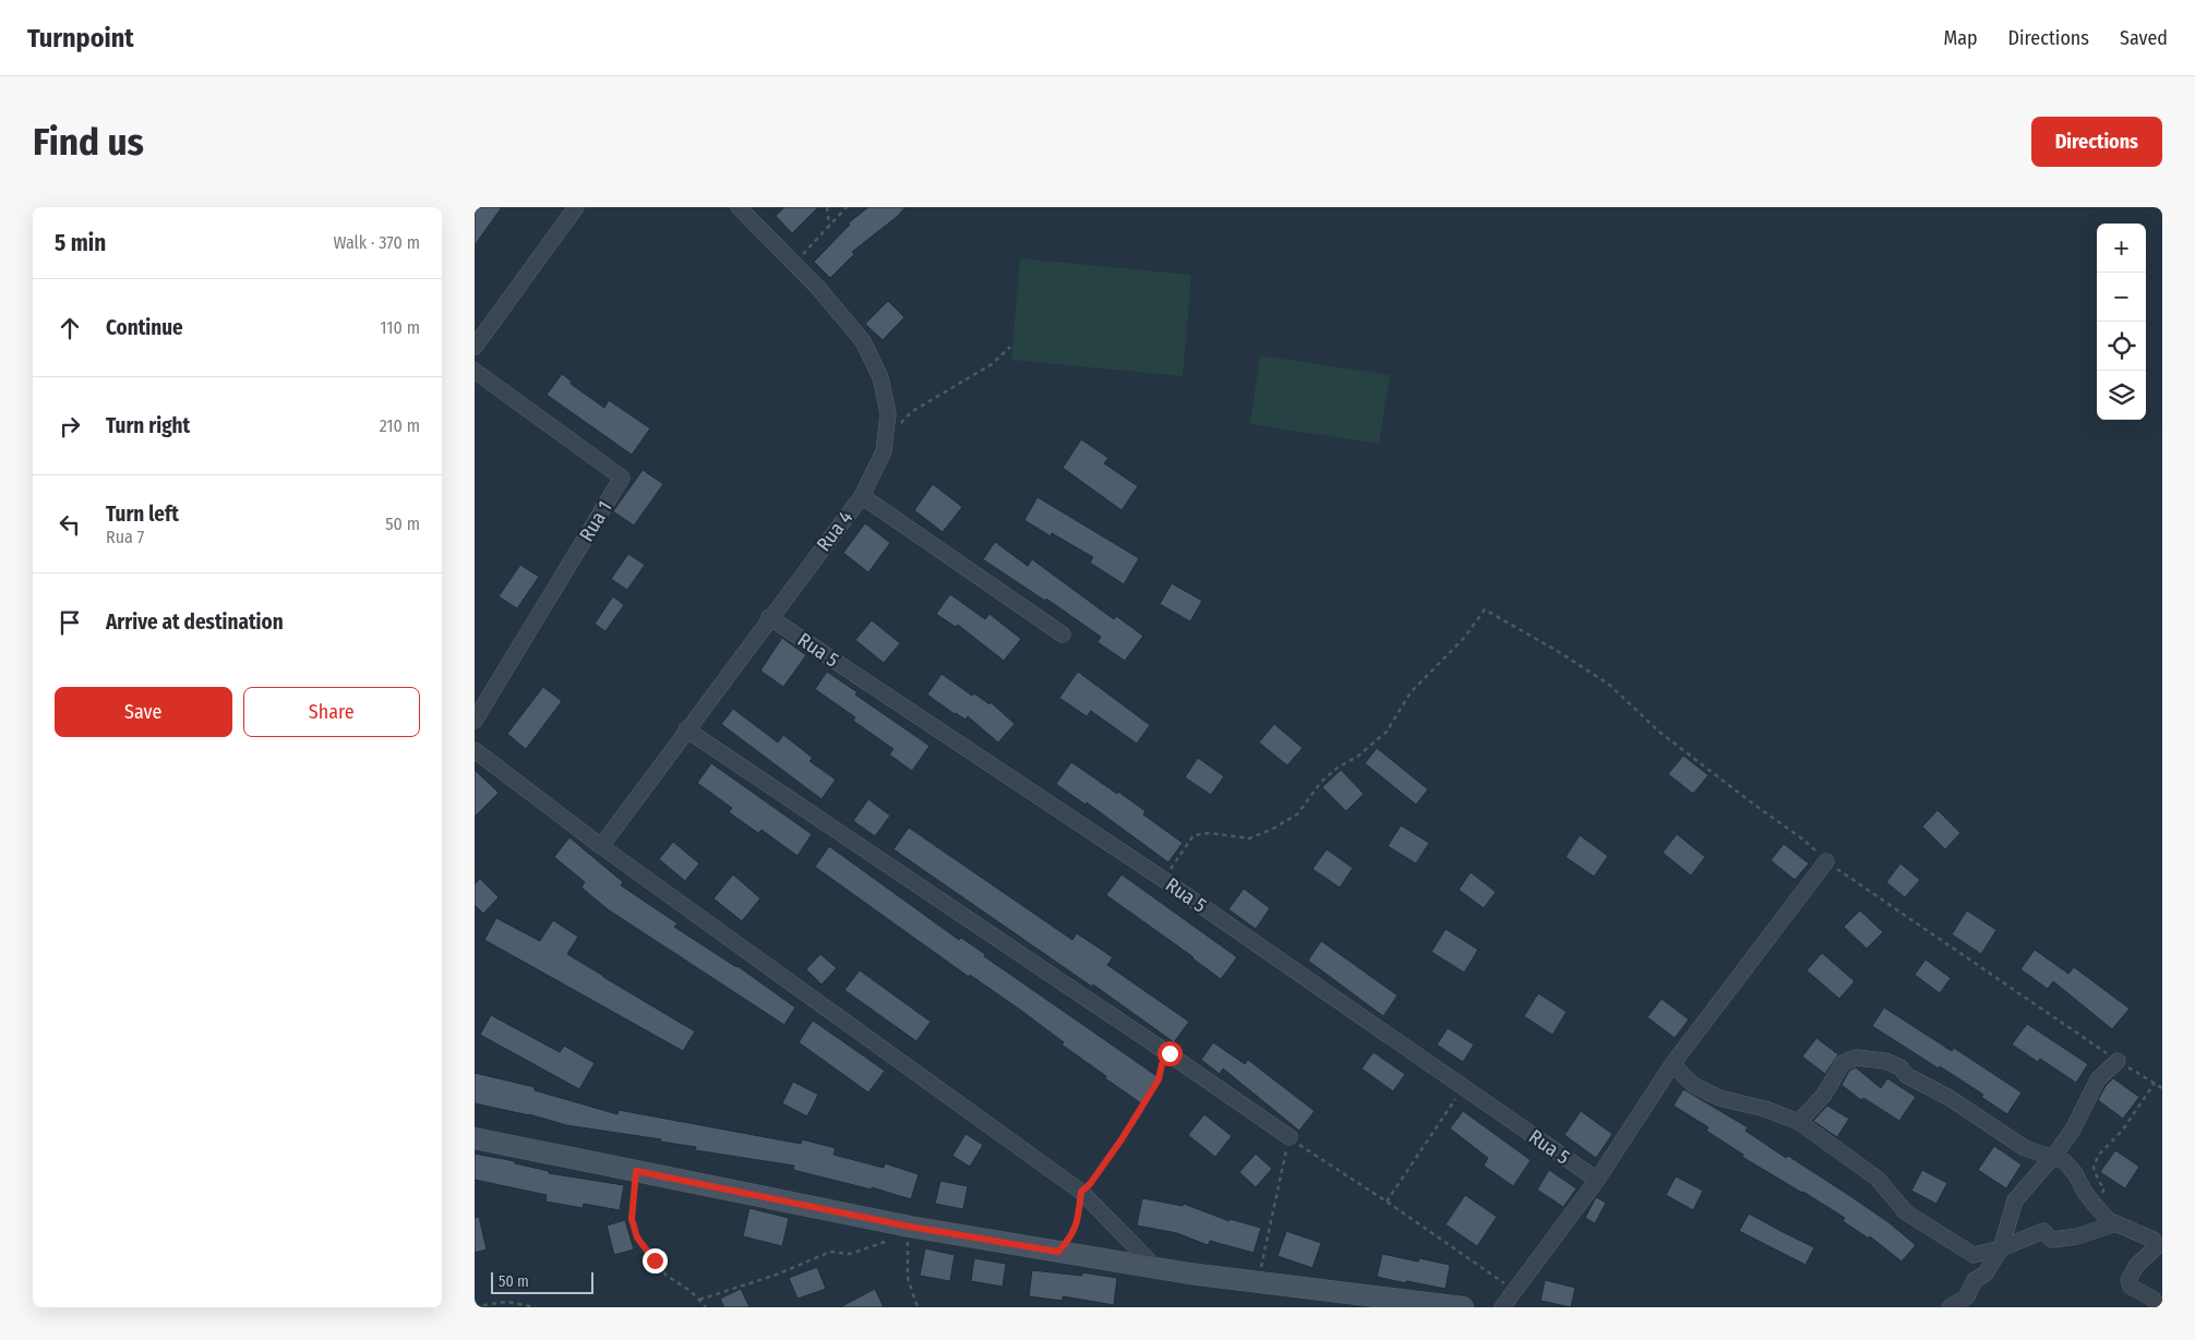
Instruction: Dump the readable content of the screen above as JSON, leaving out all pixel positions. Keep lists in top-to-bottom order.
{
  "streets": {
    "street": ["Rua 1", "Rua 4", "Rua 5"]
  },
  "crossings": [
    ["Rua 4", "Rua 5"]
  ],
  "scale_bar": "50 m",
  "page": {
    "header": "Turnpoint",
    "nav": ["Map", "Directions", "Saved"],
    "buttons": [
      "Directions",
      ["Save", "Share"]
    ],
    "title": "Find us",
    "heading": ["5 min", "Walk · 370 m"],
    "map_buttons": ["+", "−"],
    "list": [
      ["Continue", "110 m"],
      ["Turn right", "210 m"],
      ["Turn left", "Rua 7", "50 m"],
      "Arrive at destination"
    ],
    "scale": "50 m"
  }
}
